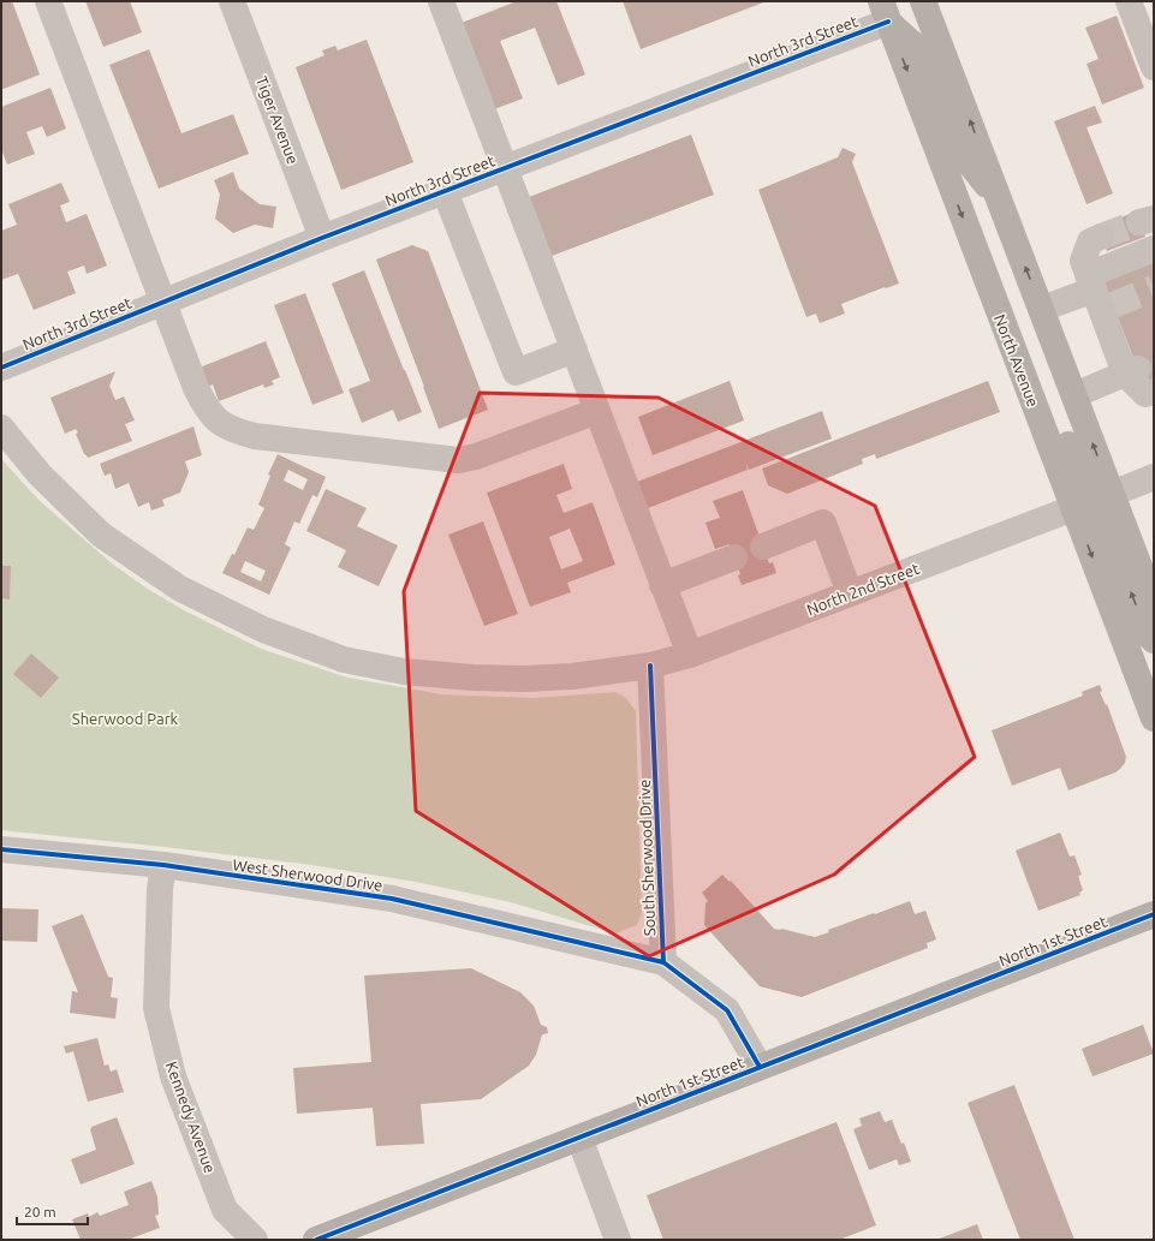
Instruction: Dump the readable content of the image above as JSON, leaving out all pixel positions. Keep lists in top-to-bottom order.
{
  "streets": {
    "main road": ["North Avenue", "North 1st Street"],
    "street": [
      "North 3rd Street",
      "Tiger Avenue",
      "North 2nd Street",
      "South Sherwood Drive",
      "West Sherwood Drive",
      "Kennedy Avenue"
    ]
  },
  "crossings": [
    ["North 3rd Street", "Tiger Avenue"],
    ["North 3rd Street", "North Avenue"],
    ["North Avenue", "North 2nd Street"],
    ["North 2nd Street", "South Sherwood Drive"],
    ["South Sherwood Drive", "West Sherwood Drive"],
    ["West Sherwood Drive", "Kennedy Avenue"]
  ],
  "parks": ["Sherwood Park"],
  "scale_bar": "20 m"
}
